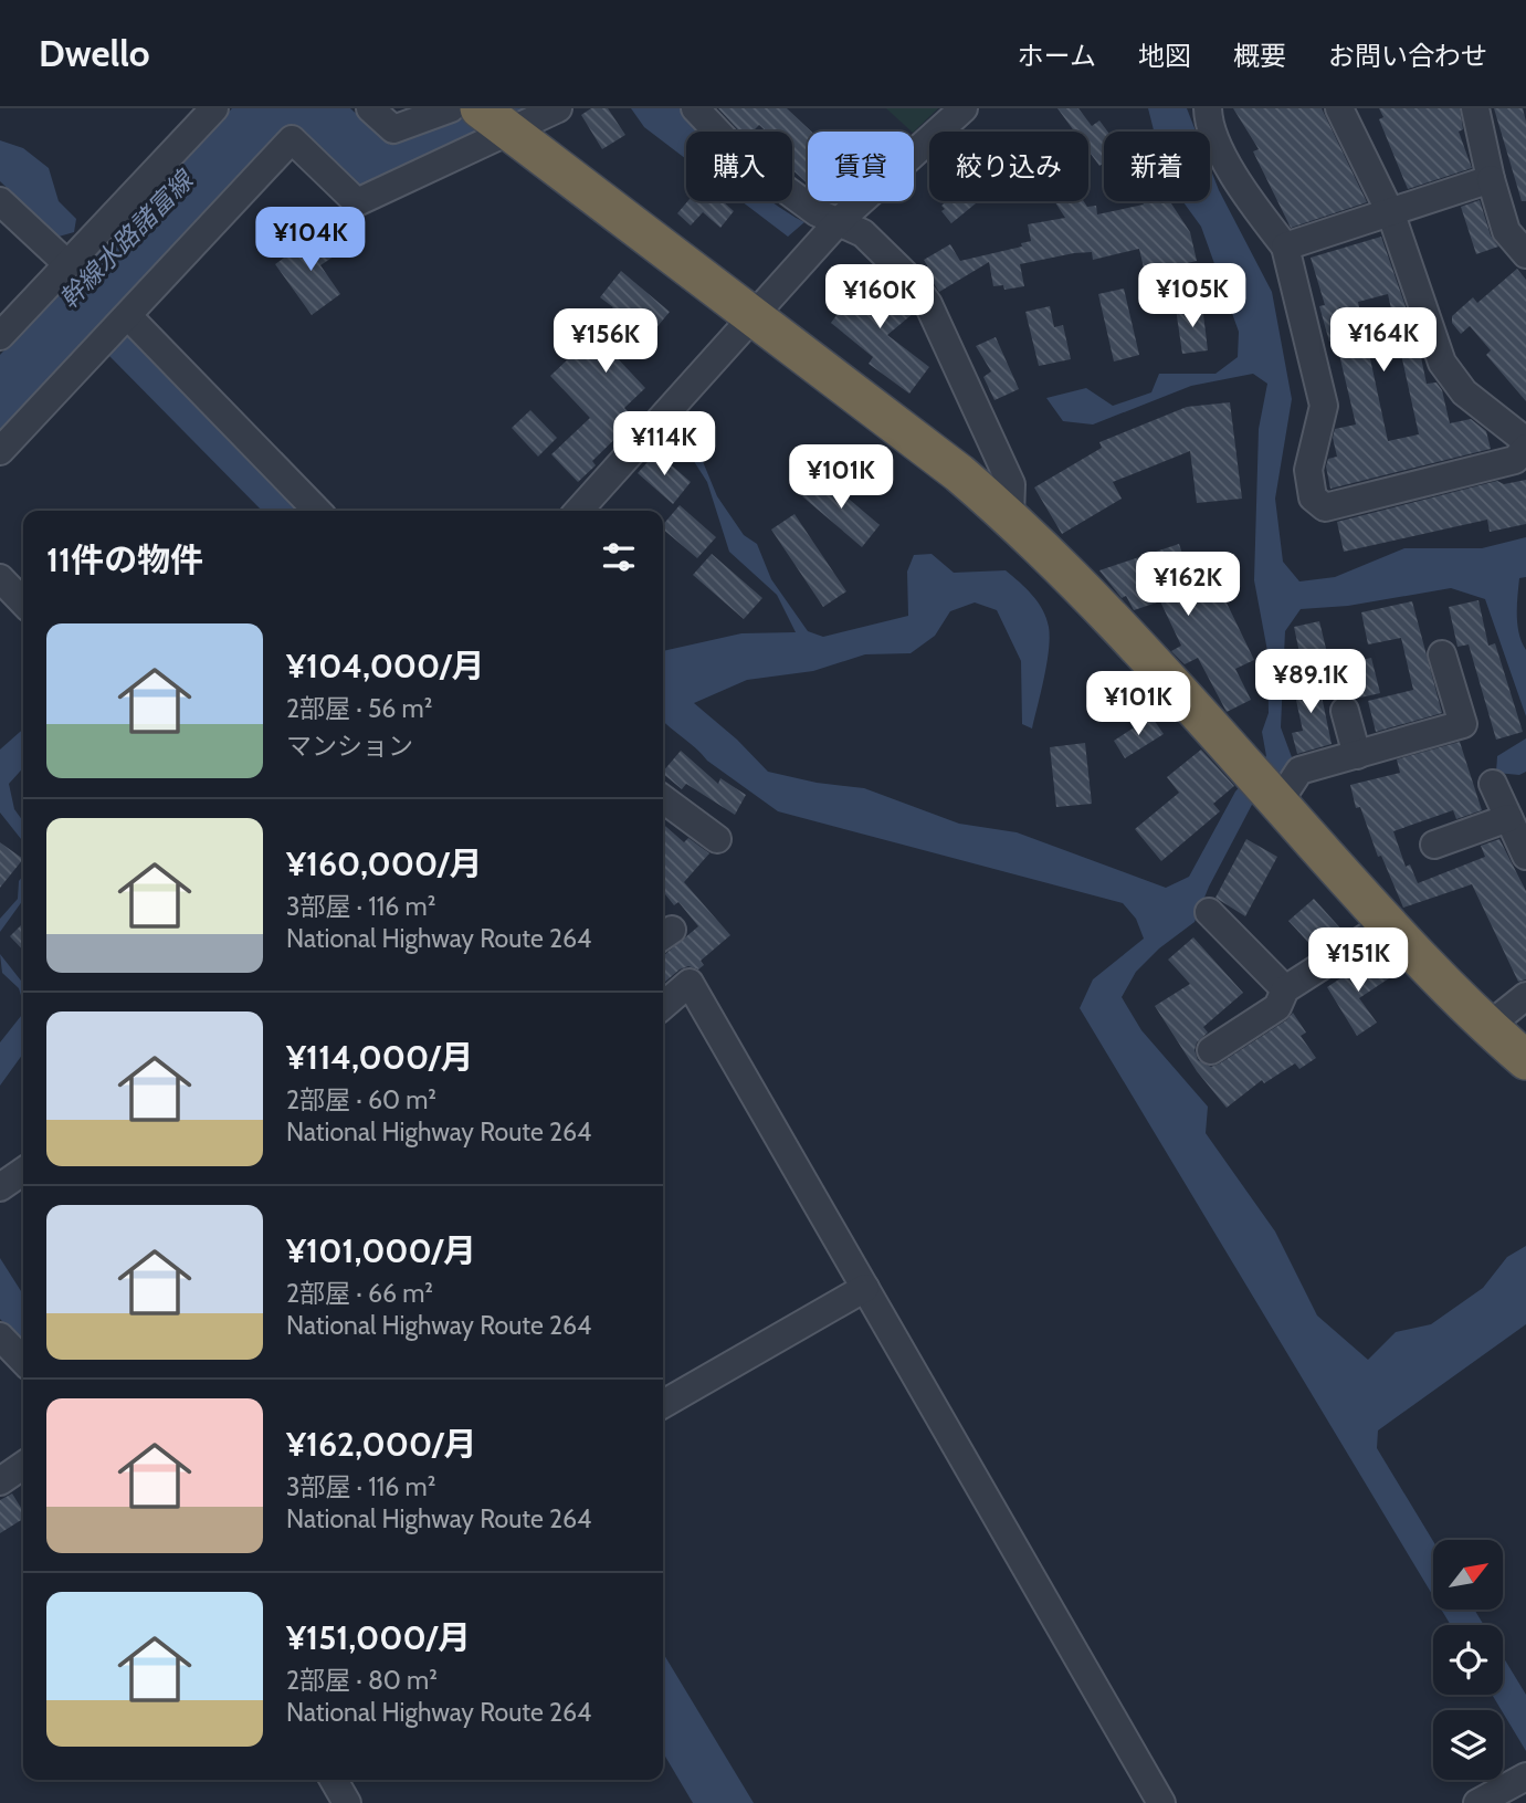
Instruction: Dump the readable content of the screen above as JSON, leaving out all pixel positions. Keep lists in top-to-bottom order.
{
  "water": ["幹線水路諸富線"],
  "north": "top right",
  "page": {
    "header": "Dwello",
    "nav": [
      "ホーム",
      "地図",
      "概要",
      "お問い合わせ"
    ],
    "chip": [
      "購入",
      "賃貸",
      "絞り込み",
      "新着"
    ],
    "price": [
      "¥104K",
      "¥105K",
      "¥160K",
      "¥164K",
      "¥156K",
      "¥114K",
      "¥101K",
      "¥162K",
      "¥89.1K",
      "¥101K",
      "¥151K"
    ],
    "heading": "11件の物件",
    "list": [
      {
        "name": "¥104,000/月",
        "note": "2部屋 · 56 m² · マンション"
      },
      {
        "name": "¥160,000/月",
        "note": "3部屋 · 116 m² · National Highway Route 264"
      },
      {
        "name": "¥114,000/月",
        "note": "2部屋 · 60 m² · National Highway Route 264"
      },
      {
        "name": "¥101,000/月",
        "note": "2部屋 · 66 m² · National Highway Route 264"
      },
      {
        "name": "¥162,000/月",
        "note": "3部屋 · 116 m² · National Highway Route 264"
      },
      {
        "name": "¥151,000/月",
        "note": "2部屋 · 80 m² · National Highway Route 264"
      }
    ]
  }
}
